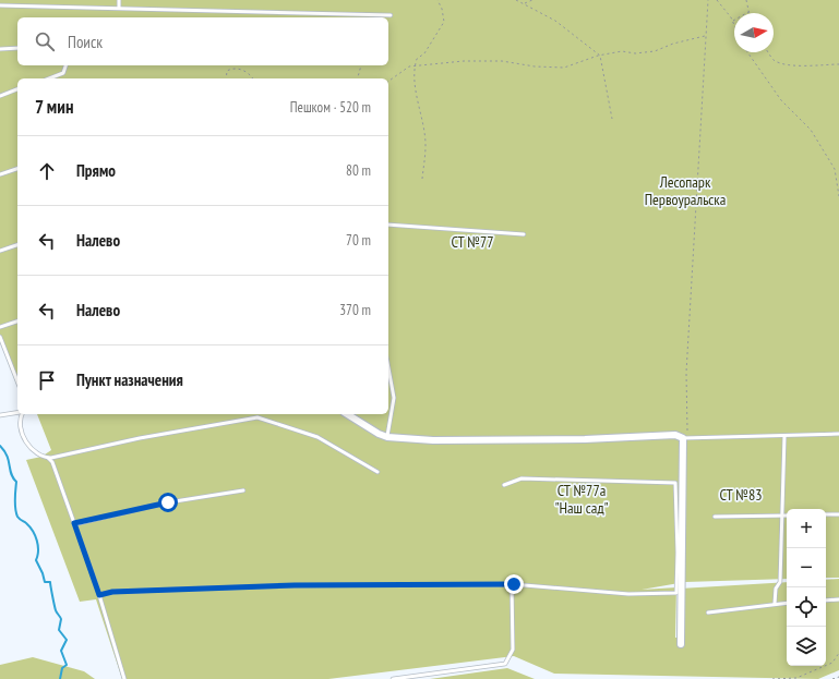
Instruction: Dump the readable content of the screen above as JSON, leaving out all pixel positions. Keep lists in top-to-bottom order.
{
  "parks": [
    "Лесопарк Первоуральска",
    "СТ №77",
    "СТ №77а \"Наш сад\"",
    "СТ №83"
  ],
  "north": "right",
  "page": {
    "search": "Поиск",
    "heading": ["7 мин", "Пешком · 520 m"],
    "list": [
      ["Прямо", "80 m"],
      ["Налево", "70 m"],
      ["Налево", "370 m"],
      "Пункт назначения"
    ],
    "map_buttons": ["+", "−"]
  }
}
